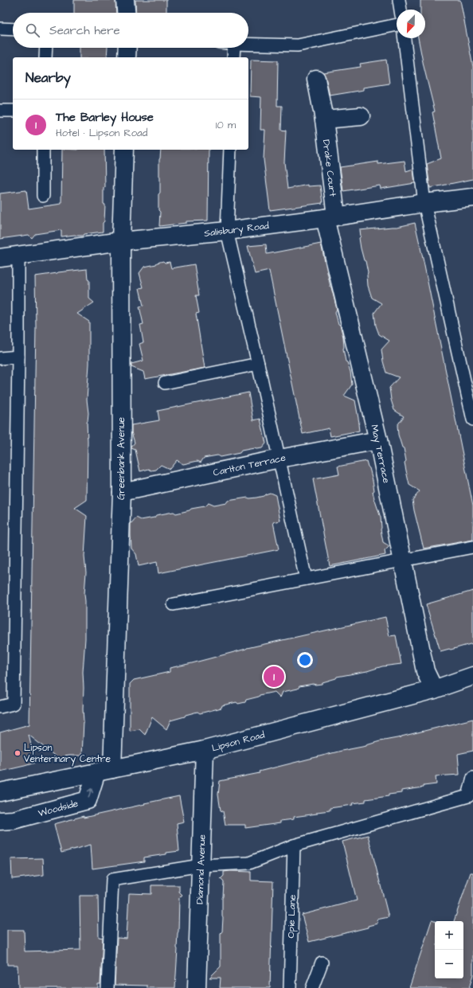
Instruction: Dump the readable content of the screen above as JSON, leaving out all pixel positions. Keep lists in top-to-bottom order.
{
  "streets": {
    "street": [
      "Drake Court",
      "Salisbury Road",
      "May Terrace",
      "Greenbank Avenue",
      "Carlton Terrace",
      "Lipson Road",
      "Woodside",
      "Diamond Avenue"
    ],
    "lane": ["Opie Lane"]
  },
  "crossings": [
    ["Drake Court", "Salisbury Road"],
    ["Drake Court", "May Terrace"],
    ["Salisbury Road", "May Terrace"],
    ["Salisbury Road", "Greenbank Avenue"],
    ["May Terrace", "Carlton Terrace"],
    ["May Terrace", "Lipson Road"],
    ["Greenbank Avenue", "Carlton Terrace"],
    ["Greenbank Avenue", "Lipson Road"],
    ["Greenbank Avenue", "Woodside"],
    ["Lipson Road", "Woodside"],
    ["Lipson Road", "Diamond Avenue"]
  ],
  "one_way": ["Woodside"],
  "places": ["Lipson Venterinary Centre"],
  "north": "bottom left",
  "page": {
    "search": "Search here",
    "heading": "Nearby",
    "list": [
      {
        "mark": "1",
        "name": "The Barley House",
        "note": "Hotel · Lipson Road",
        "value": "10 m"
      }
    ],
    "pins": "1",
    "map_buttons": ["+", "−"]
  }
}
